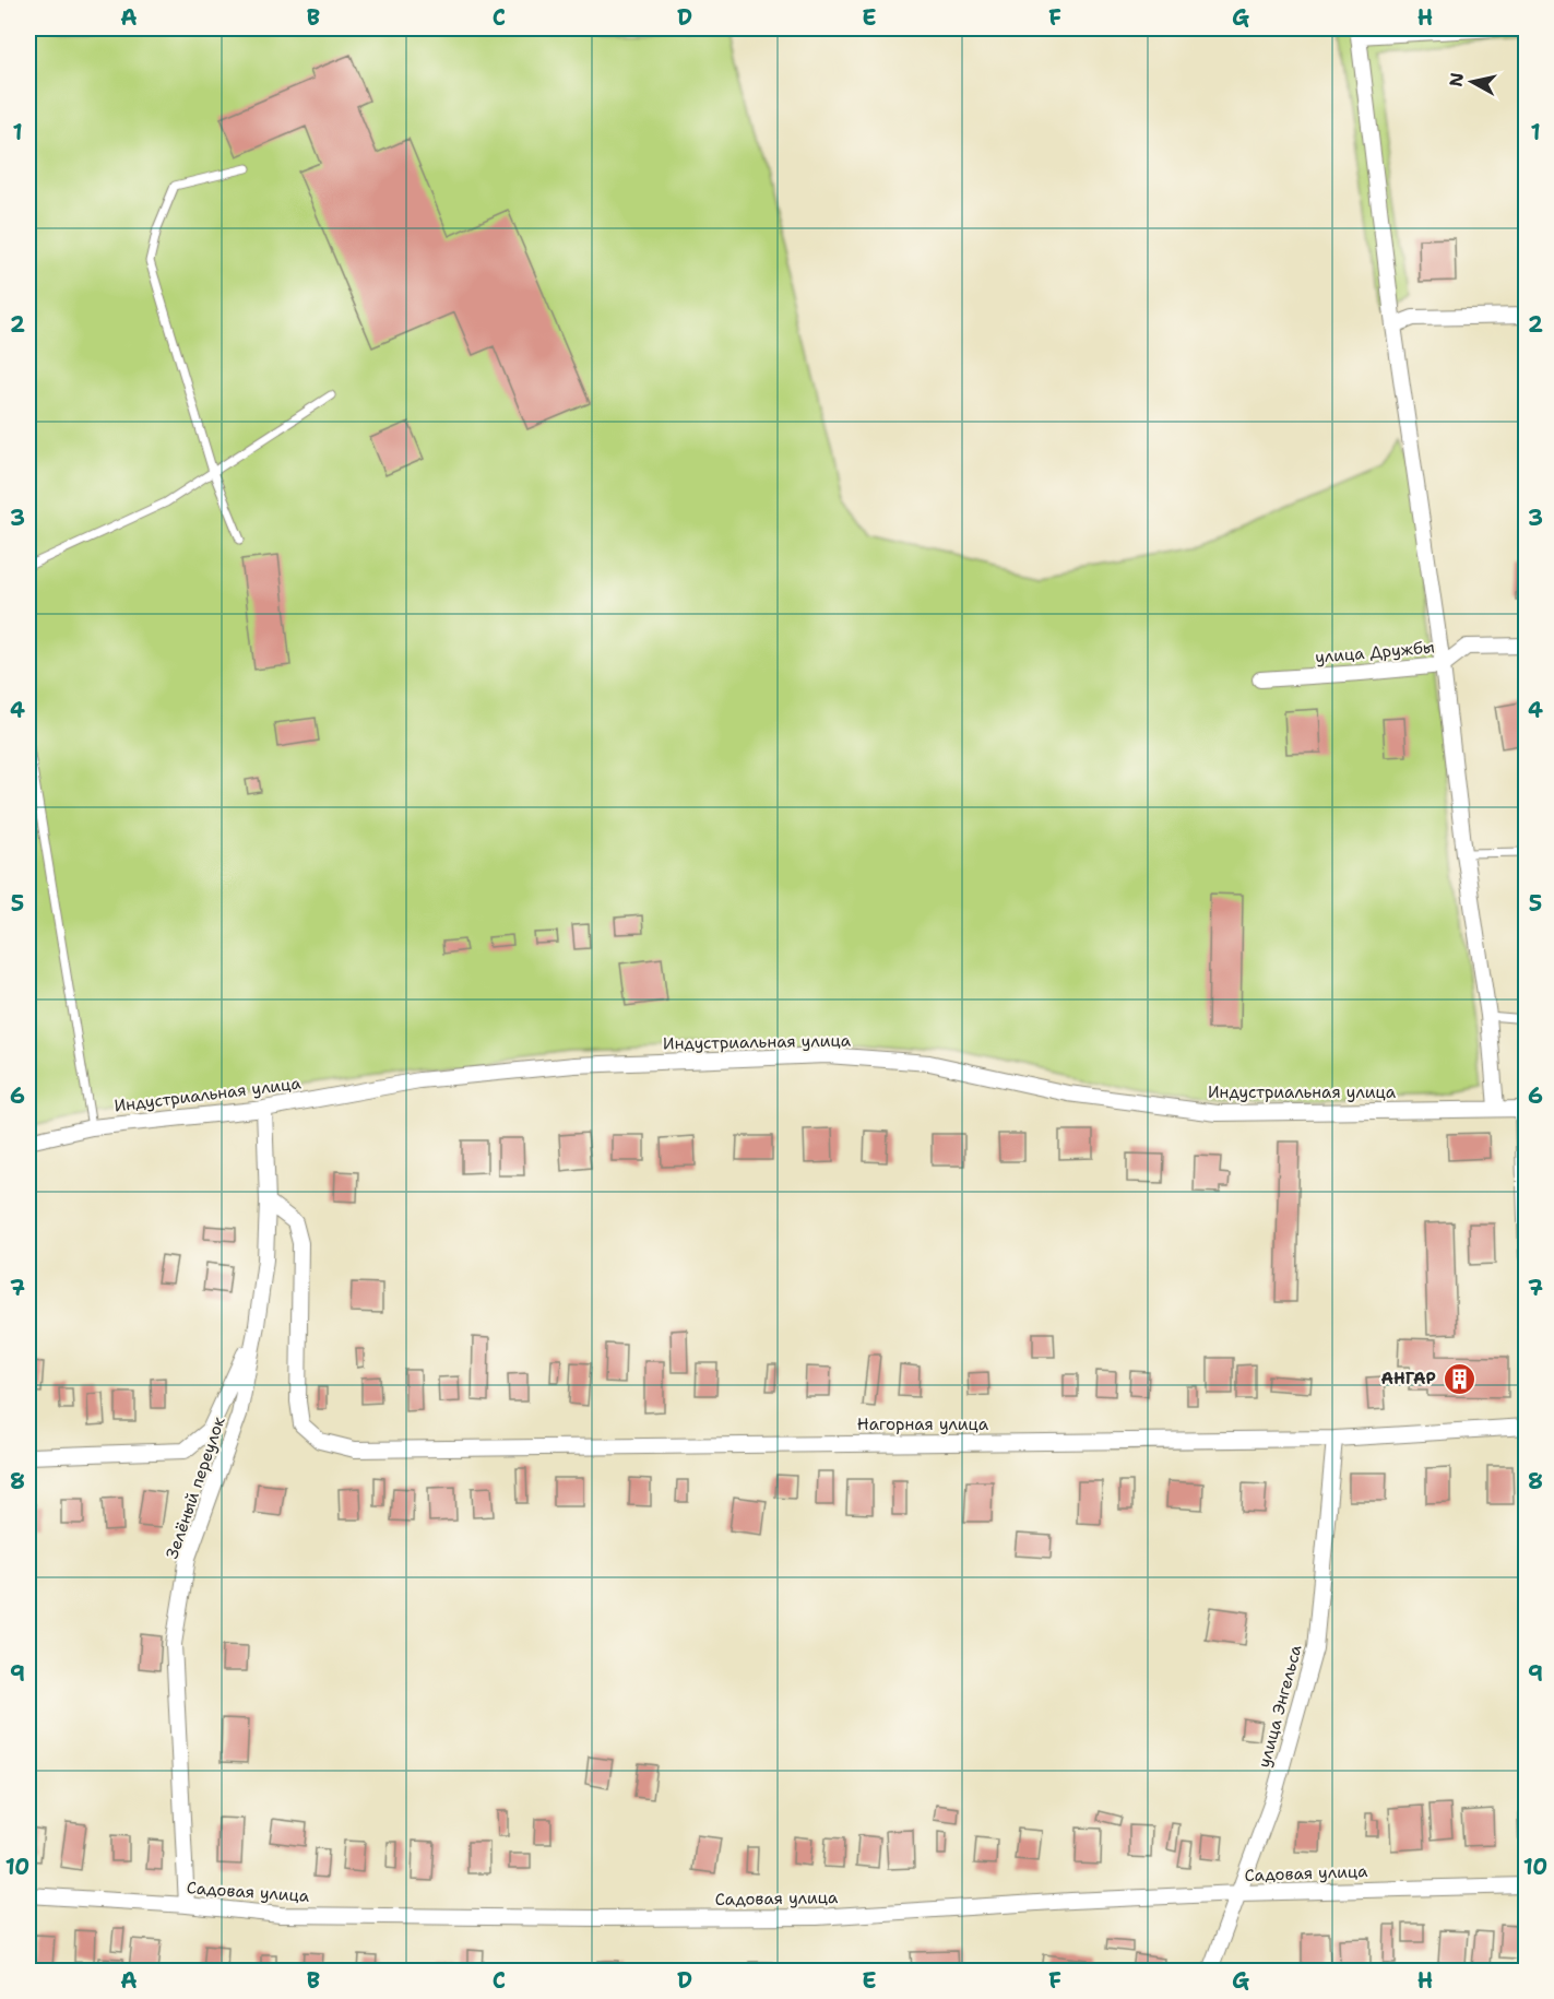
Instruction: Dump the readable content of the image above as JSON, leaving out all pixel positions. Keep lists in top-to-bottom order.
{
  "streets": {
    "street": [
      "улица Дружбы",
      "Индустриальная улица",
      "Нагорная улица",
      "Зелёный переулок",
      "улица Энгельса",
      "Садовая улица"
    ]
  },
  "crossings": [
    ["Индустриальная улица", "Зелёный переулок"],
    ["Нагорная улица", "Зелёный переулок"],
    ["Нагорная улица", "улица Энгельса"],
    ["Зелёный переулок", "Садовая улица"],
    ["улица Энгельса", "Садовая улица"]
  ],
  "places": {
    "building": ["АНГАР"]
  },
  "north": "left",
  "grid": {
    "columns": [
      "A",
      "B",
      "C",
      "D",
      "E",
      "F",
      "G",
      "H"
    ],
    "rows": [
      "1",
      "2",
      "3",
      "4",
      "5",
      "6",
      "7",
      "8",
      "9",
      "10"
    ]
  }
}
